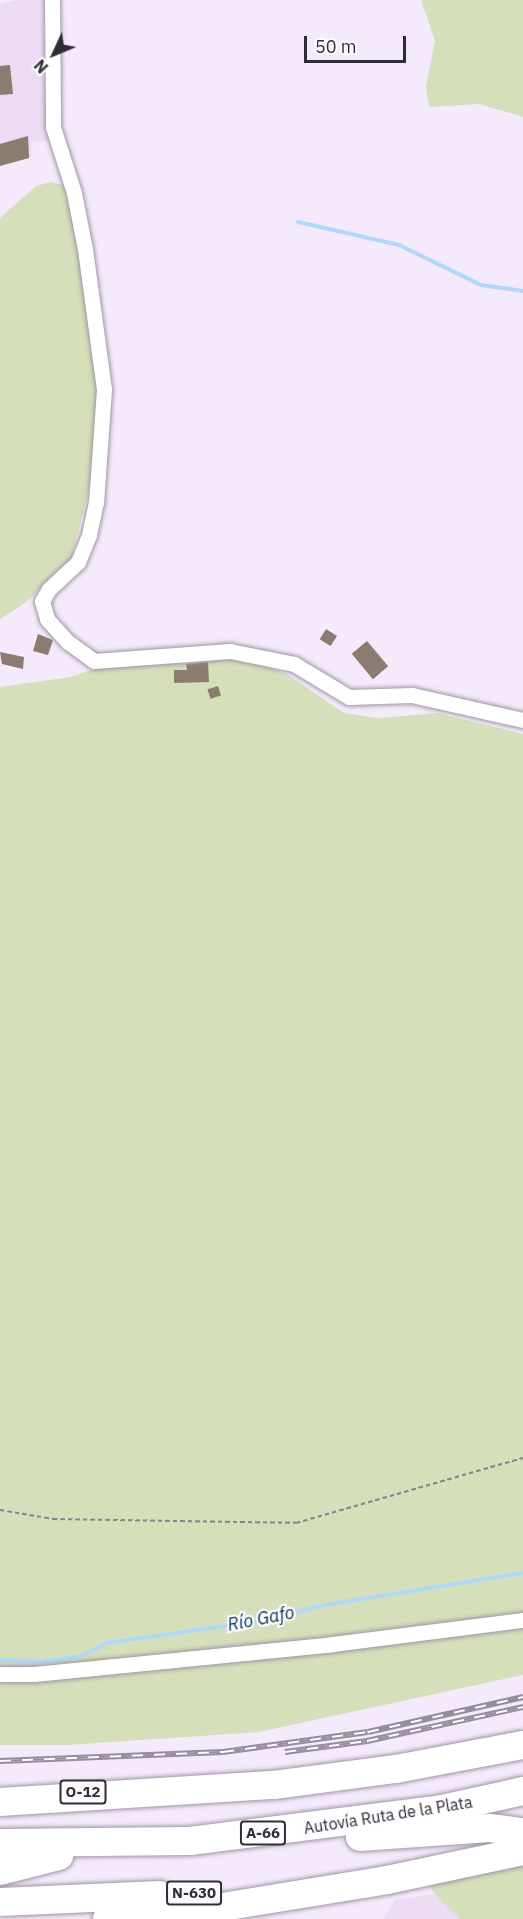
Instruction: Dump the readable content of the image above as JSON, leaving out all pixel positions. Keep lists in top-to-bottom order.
{
  "streets": {
    "highway": [
      "O-12",
      "Autovía Ruta de la Plata",
      "A-66",
      "N-630"
    ]
  },
  "water": ["Río Gafo"],
  "scale_bar": "50 m",
  "north": "bottom left"
}
